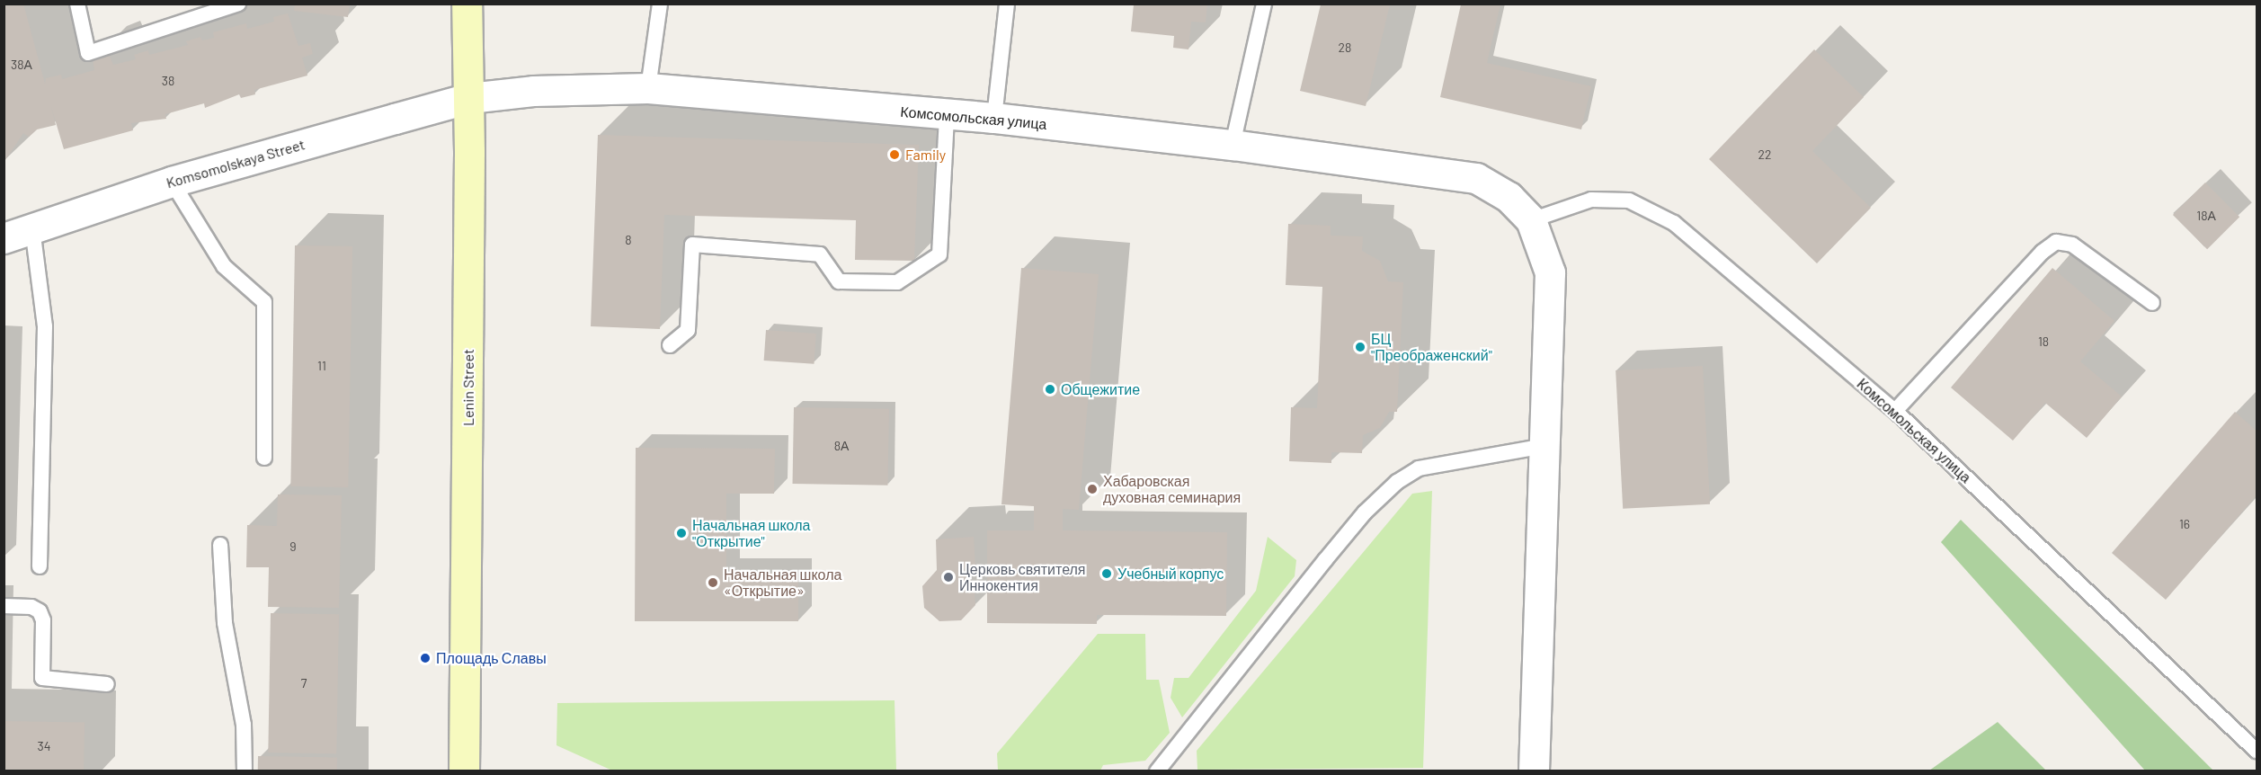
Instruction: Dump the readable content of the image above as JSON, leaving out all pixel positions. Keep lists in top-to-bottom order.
{
  "streets": {
    "main road": ["Lenin Street"],
    "street": ["Комсомольская улица", "Komsomolskaya Street"]
  },
  "crossings": [
    ["Комсомольская улица", "Komsomolskaya Street"],
    ["Комсомольская улица", "Lenin Street"],
    ["Komsomolskaya Street", "Lenin Street"]
  ],
  "places": [
    "Family",
    "БЦ \"Преображенский\"",
    "Общежитие",
    "Хабаровская духовная семинария",
    "Начальная школа \"Открытие\"",
    "Учебный корпус",
    "Церковь святителя Иннокентия",
    "Начальная школа «Открытие»",
    "Площадь Славы"
  ],
  "house_numbers": [
    "28",
    "38А",
    "38",
    "22",
    "18А",
    "8",
    "18",
    "11",
    "8А",
    "16",
    "9",
    "7",
    "34"
  ]
}
